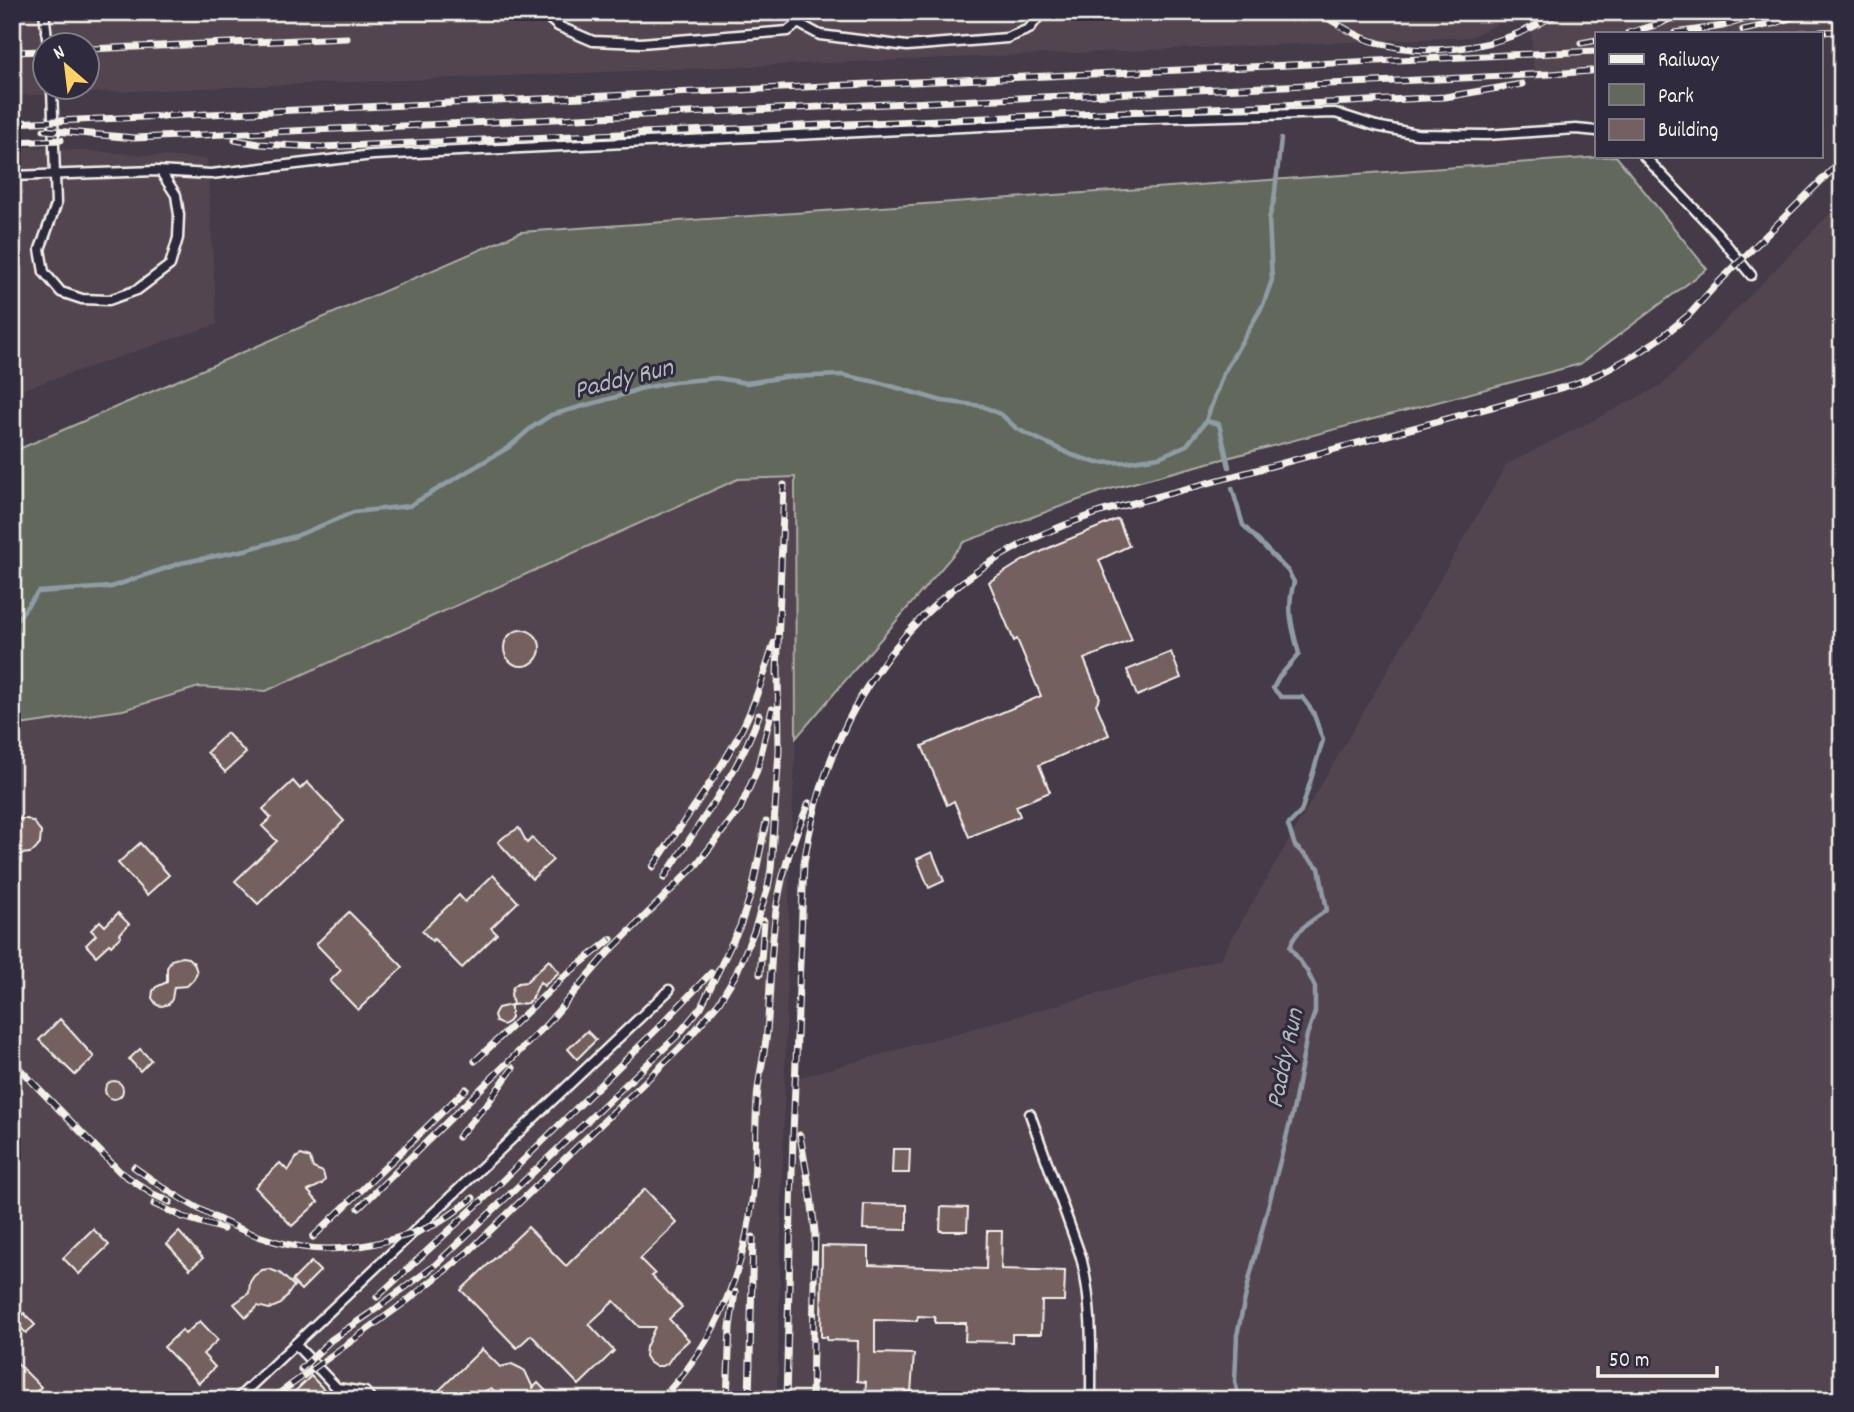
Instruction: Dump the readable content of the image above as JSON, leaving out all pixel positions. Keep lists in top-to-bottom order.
{
  "water": ["Paddy Run"],
  "legend": ["Railway", "Park", "Building"],
  "scale_bar": "50 m",
  "north": "top left"
}
